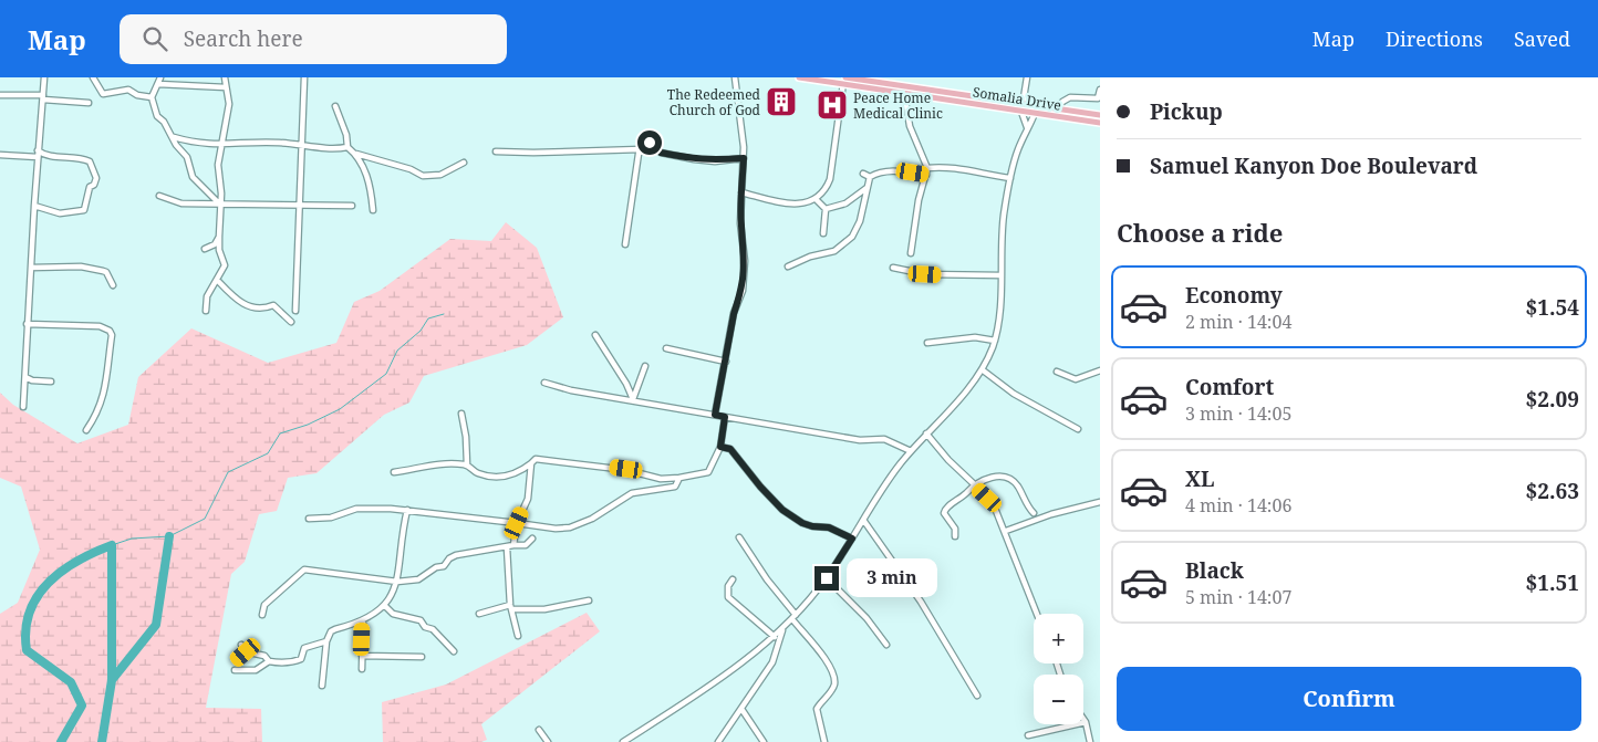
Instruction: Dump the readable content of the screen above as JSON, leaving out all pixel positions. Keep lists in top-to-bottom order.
{
  "streets": {
    "main road": ["Somalia Drive"]
  },
  "places": {
    "building": ["The Redeemed Church of God"],
    "hospital": ["Peace Home Medical Clinic"]
  },
  "page": {
    "header": "Map",
    "search": "Search here",
    "nav": ["Map", "Directions", "Saved"],
    "banner": ["Pickup", "Samuel Kanyon Doe Boulevard"],
    "heading": "Choose a ride",
    "list": [
      {
        "name": "Economy",
        "note": "2 min · 14:04",
        "value": "$1.54"
      },
      {
        "name": "Comfort",
        "note": "3 min · 14:05",
        "value": "$2.09"
      },
      {
        "name": "XL",
        "note": "4 min · 14:06",
        "value": "$2.63"
      },
      {
        "name": "Black",
        "note": "5 min · 14:07",
        "value": "$1.51"
      }
    ],
    "bubble": "3 min",
    "map_buttons": ["+", "−"],
    "buttons": "Confirm"
  }
}
